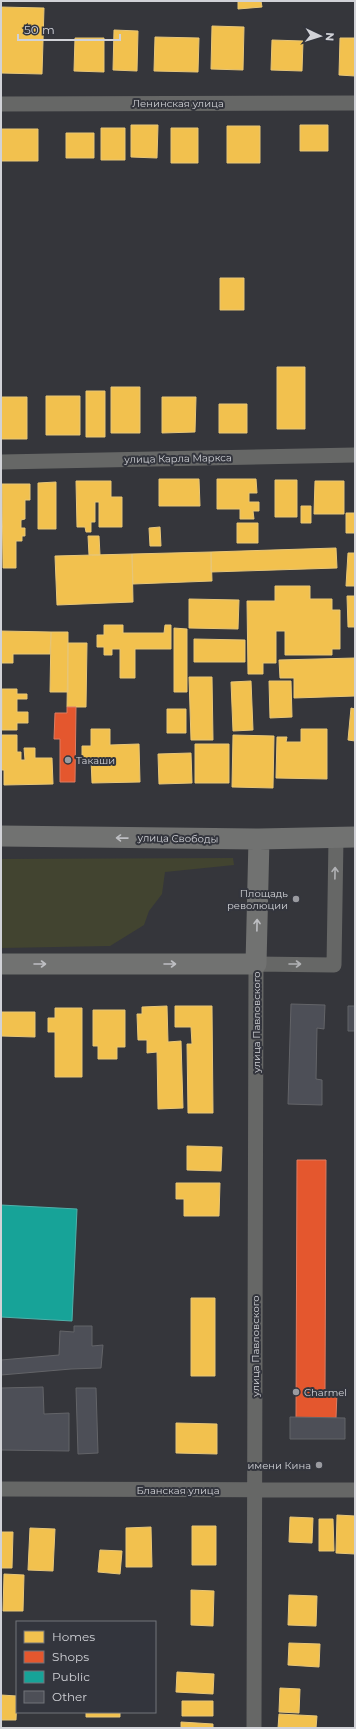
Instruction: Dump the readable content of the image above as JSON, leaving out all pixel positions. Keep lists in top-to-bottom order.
{
  "streets": {
    "main road": ["улица Свободы"],
    "street": [
      "Ленинская улица",
      "улица Карла Маркса",
      "улица Павловского",
      "Бланская улица"
    ]
  },
  "crossings": [
    ["улица Павловского", "Бланская улица"]
  ],
  "places": [
    "Такаши",
    "Площадь революции",
    "Charmel",
    "имени Кина"
  ],
  "legend": [
    "Homes",
    "Shops",
    "Public",
    "Other"
  ],
  "scale_bar": "50 m",
  "north": "right"
}
